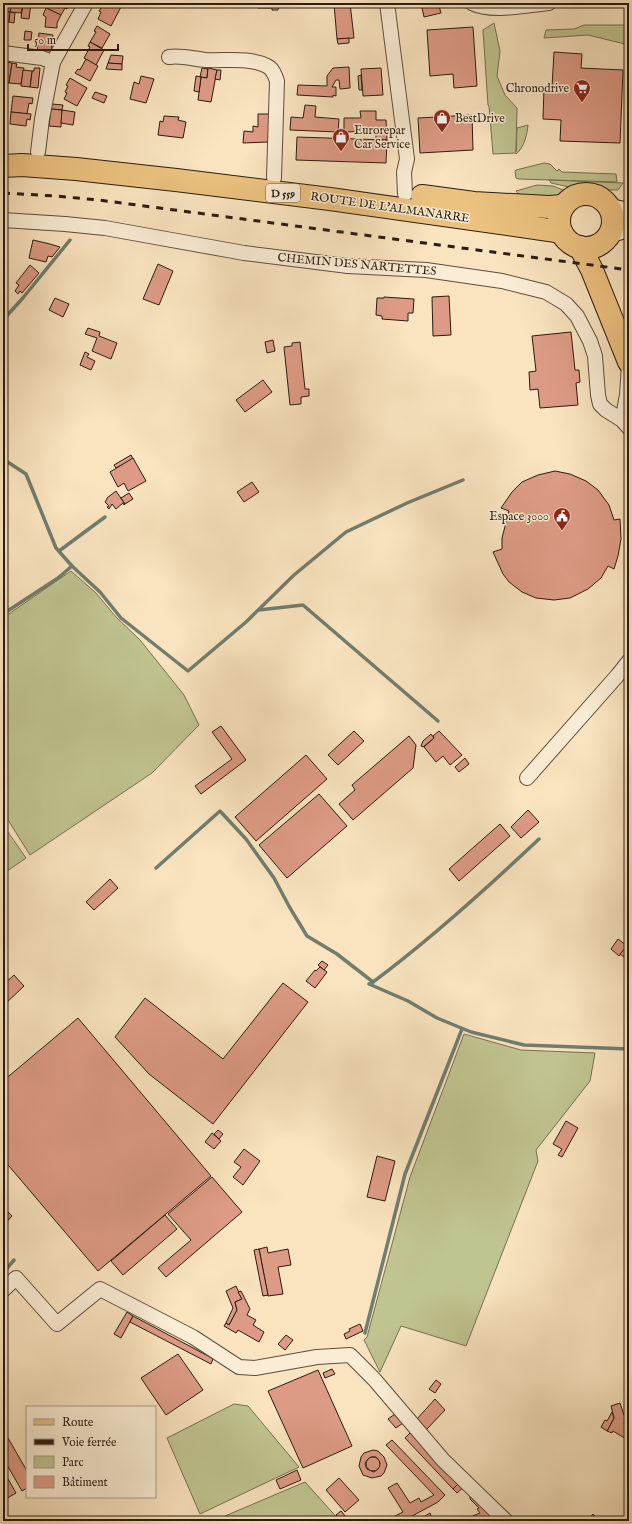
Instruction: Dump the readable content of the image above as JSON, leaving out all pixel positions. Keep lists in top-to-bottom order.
{
  "streets": {
    "main road": ["D 559", "ROUTE DE L'ALMANARRE"],
    "street": ["CHEMIN DES NARTETTES"]
  },
  "places": {
    "supermarket": ["Chronodrive"],
    "shop": ["BestDrive", "Eurorepar Car Service"],
    "public building": ["Espace 3000"]
  },
  "legend": [
    "Route",
    "Voie ferrée",
    "Parc",
    "Bâtiment"
  ],
  "scale_bar": "50 m"
}
